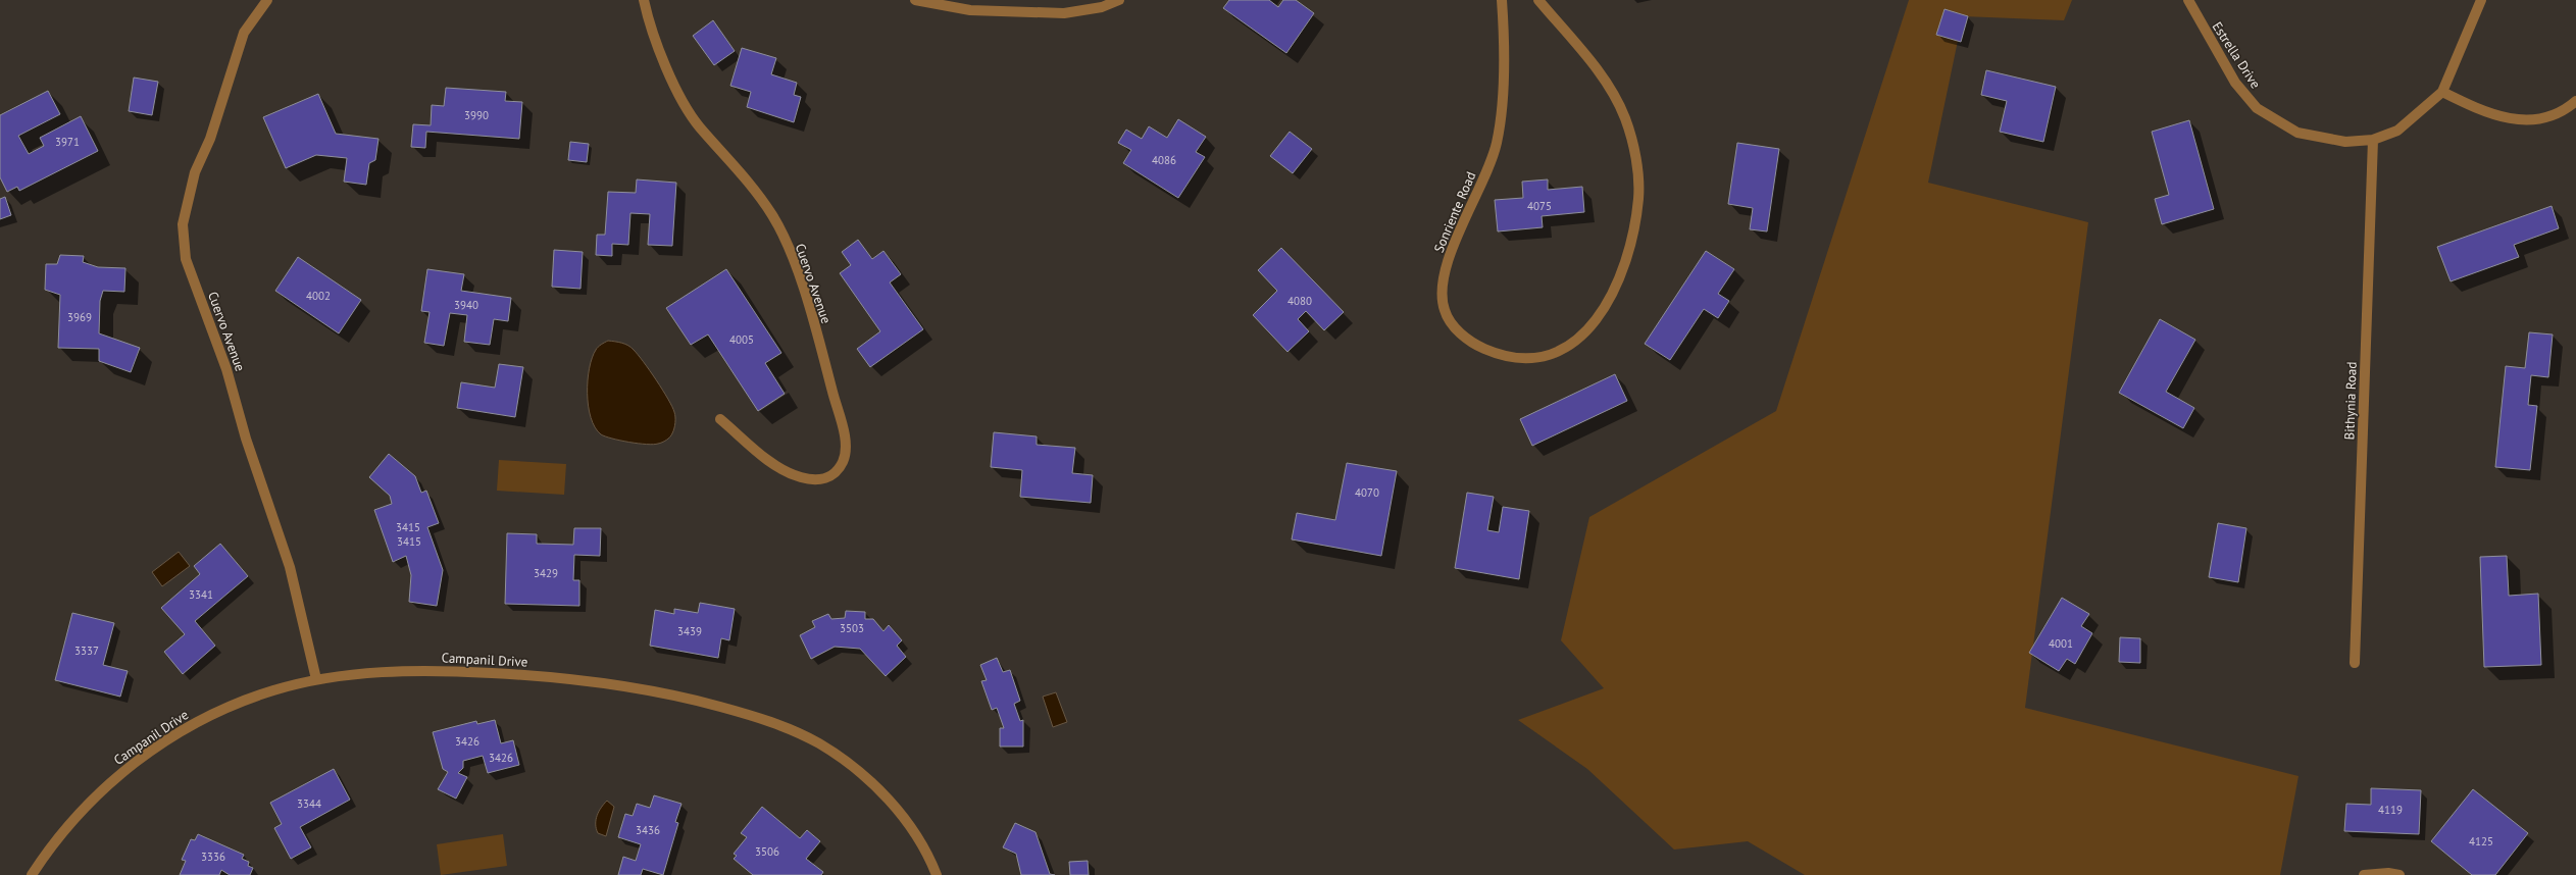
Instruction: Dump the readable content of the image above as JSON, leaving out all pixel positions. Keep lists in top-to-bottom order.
{
  "streets": {
    "street": [
      "Estrella Drive",
      "Sonriente Road",
      "Cuervo Avenue",
      "Bithynia Road",
      "Campanil Drive"
    ]
  },
  "crossings": [
    ["Estrella Drive", "Bithynia Road"],
    ["Cuervo Avenue", "Campanil Drive"]
  ],
  "house_numbers": [
    "3990",
    "3971",
    "4086",
    "4075",
    "4002",
    "4080",
    "3940",
    "3969",
    "4005",
    "4070",
    "3415",
    "3415",
    "3429",
    "3341",
    "3503",
    "3439",
    "4001",
    "3337",
    "3426",
    "3426",
    "3344",
    "4119",
    "3436",
    "4125",
    "3506",
    "3336"
  ]
}
